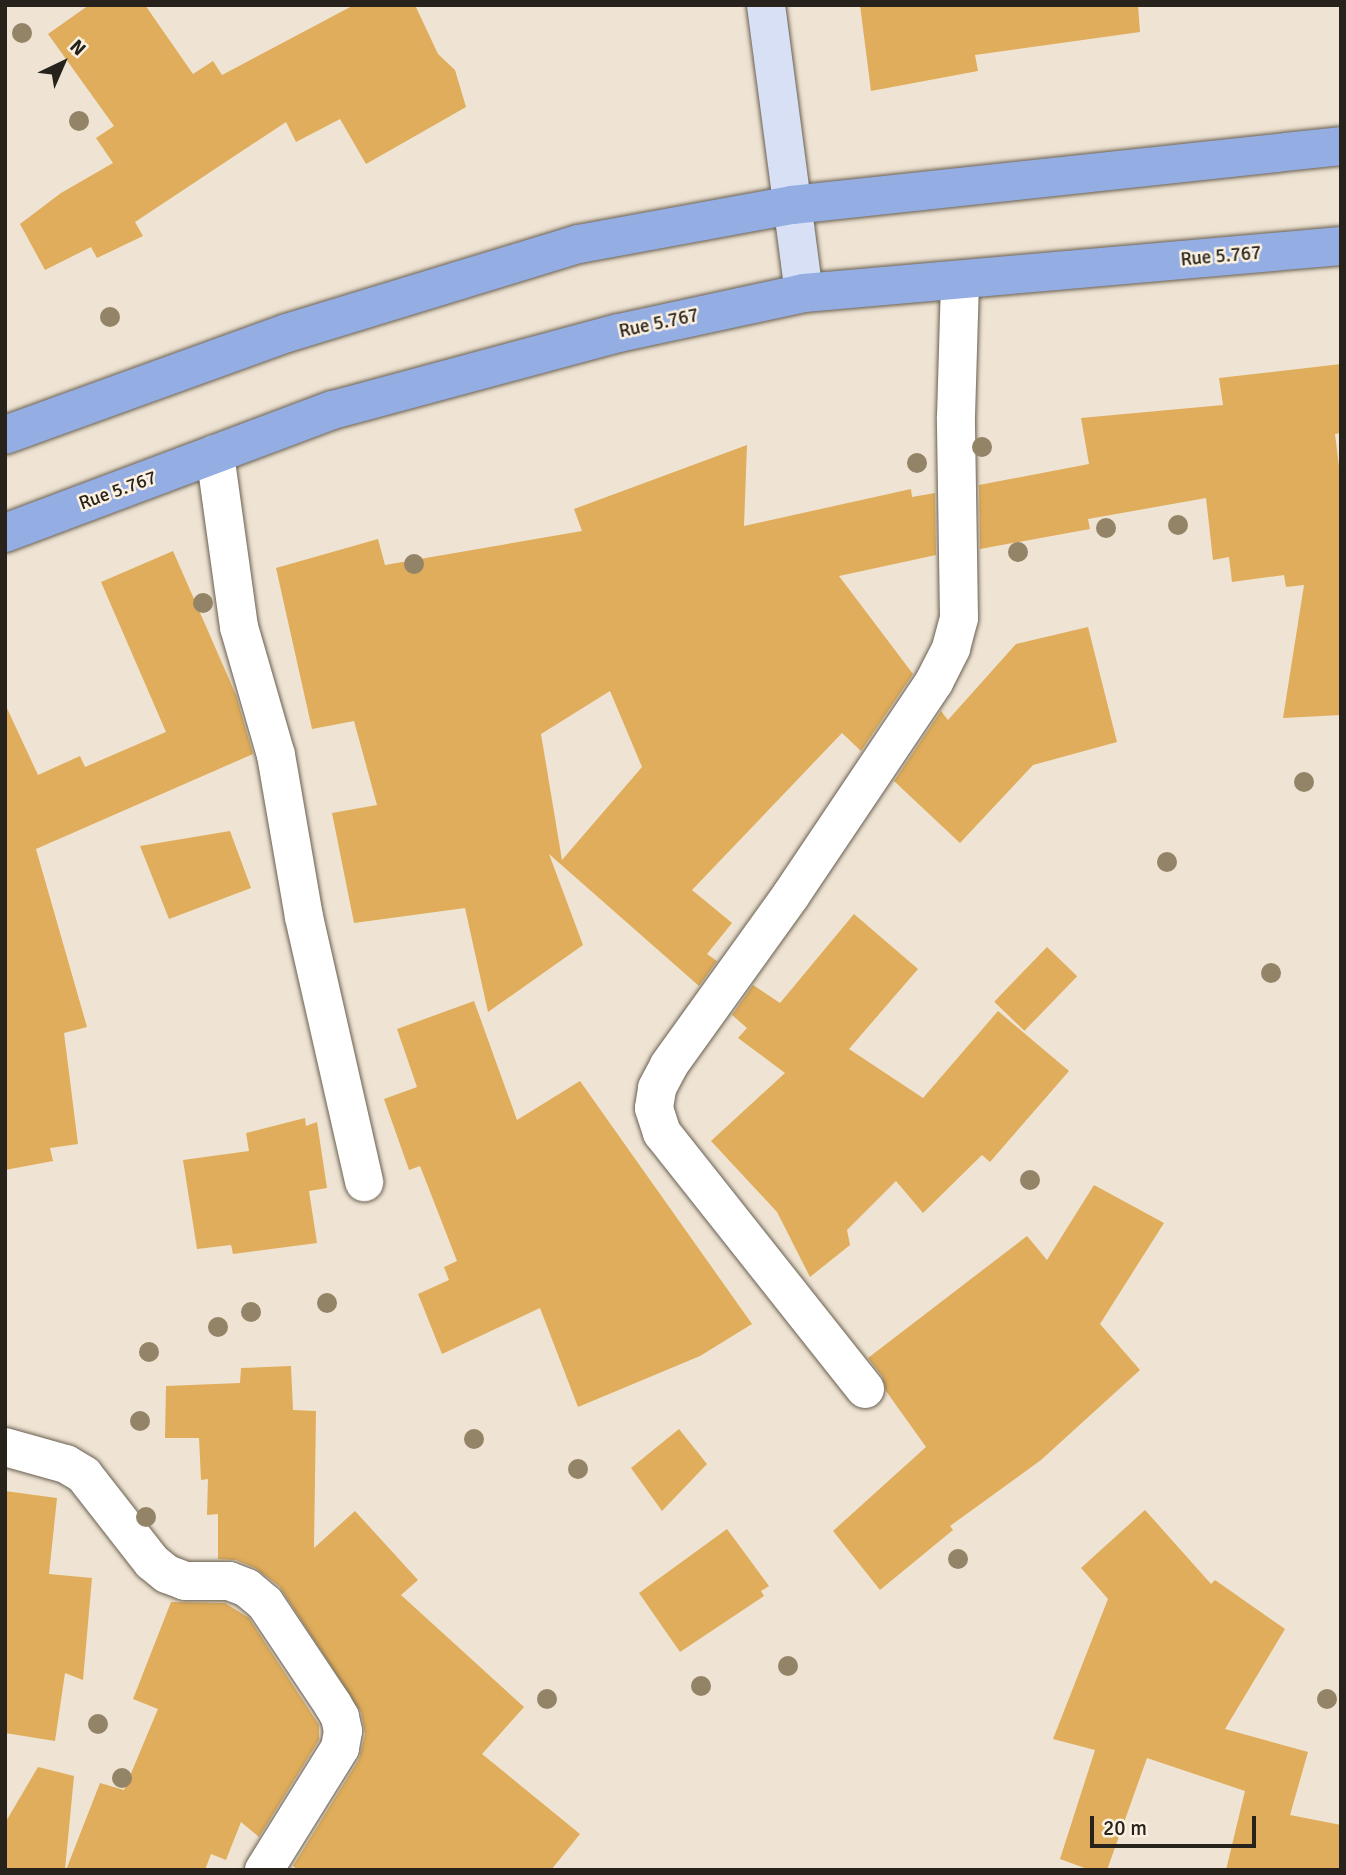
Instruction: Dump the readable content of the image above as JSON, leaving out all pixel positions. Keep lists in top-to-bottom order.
{
  "streets": {
    "highway": ["Rue 5.767"]
  },
  "scale_bar": "20 m",
  "north": "top right"
}
